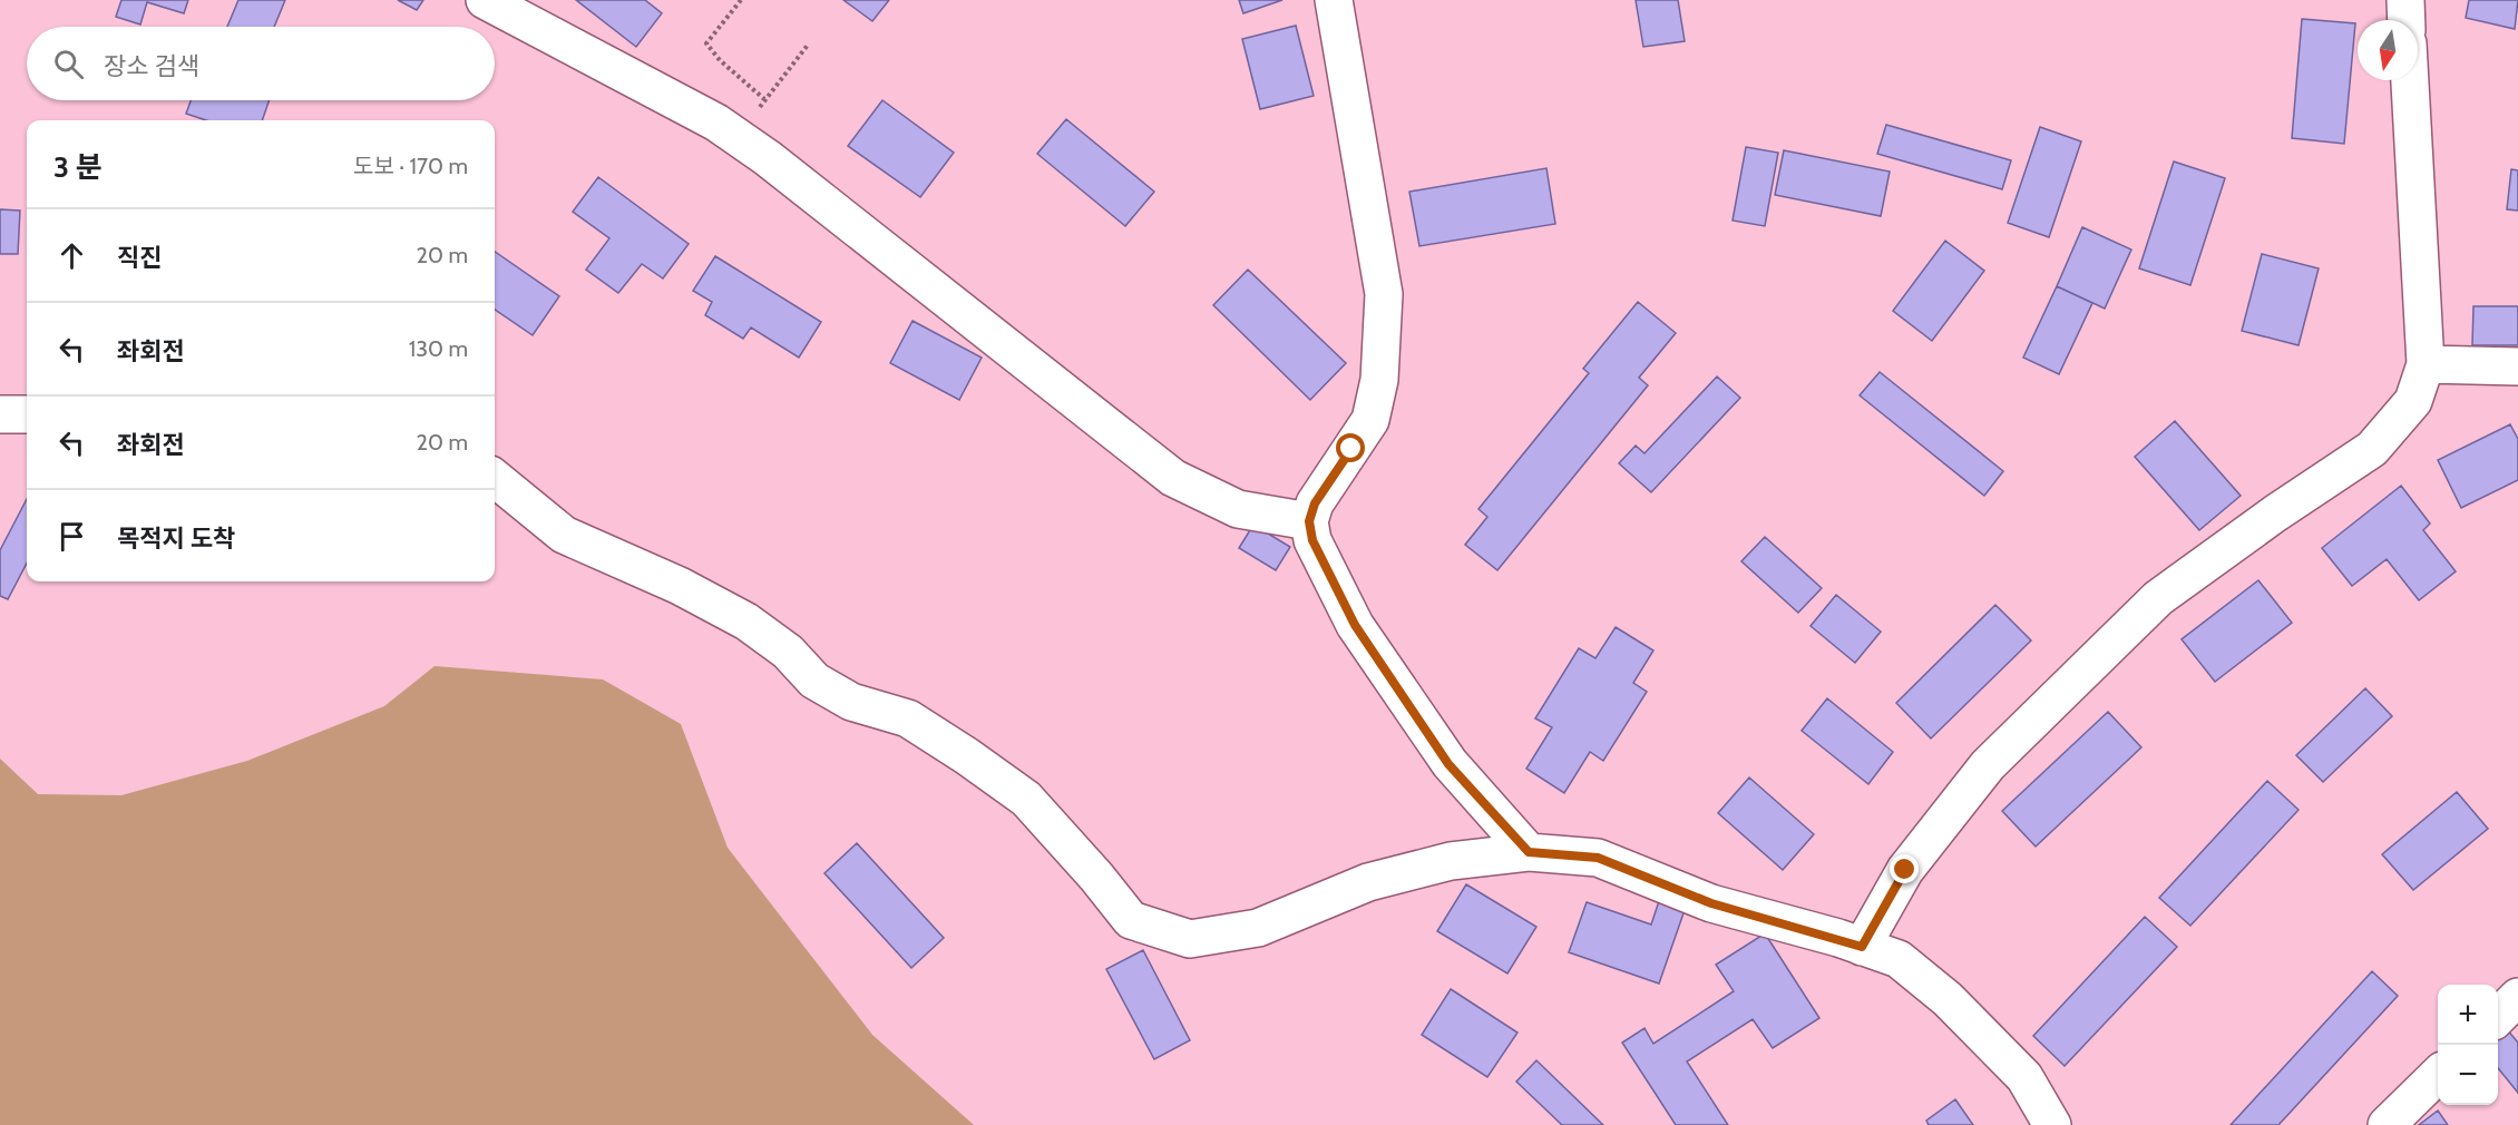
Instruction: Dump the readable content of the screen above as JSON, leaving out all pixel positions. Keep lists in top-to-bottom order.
{
  "north": "bottom",
  "page": {
    "search": "장소 검색",
    "heading": ["3 분", "도보 · 170 m"],
    "list": [
      ["직진", "20 m"],
      ["좌회전", "130 m"],
      ["좌회전", "20 m"],
      "목적지 도착"
    ],
    "map_buttons": ["+", "−"]
  }
}
